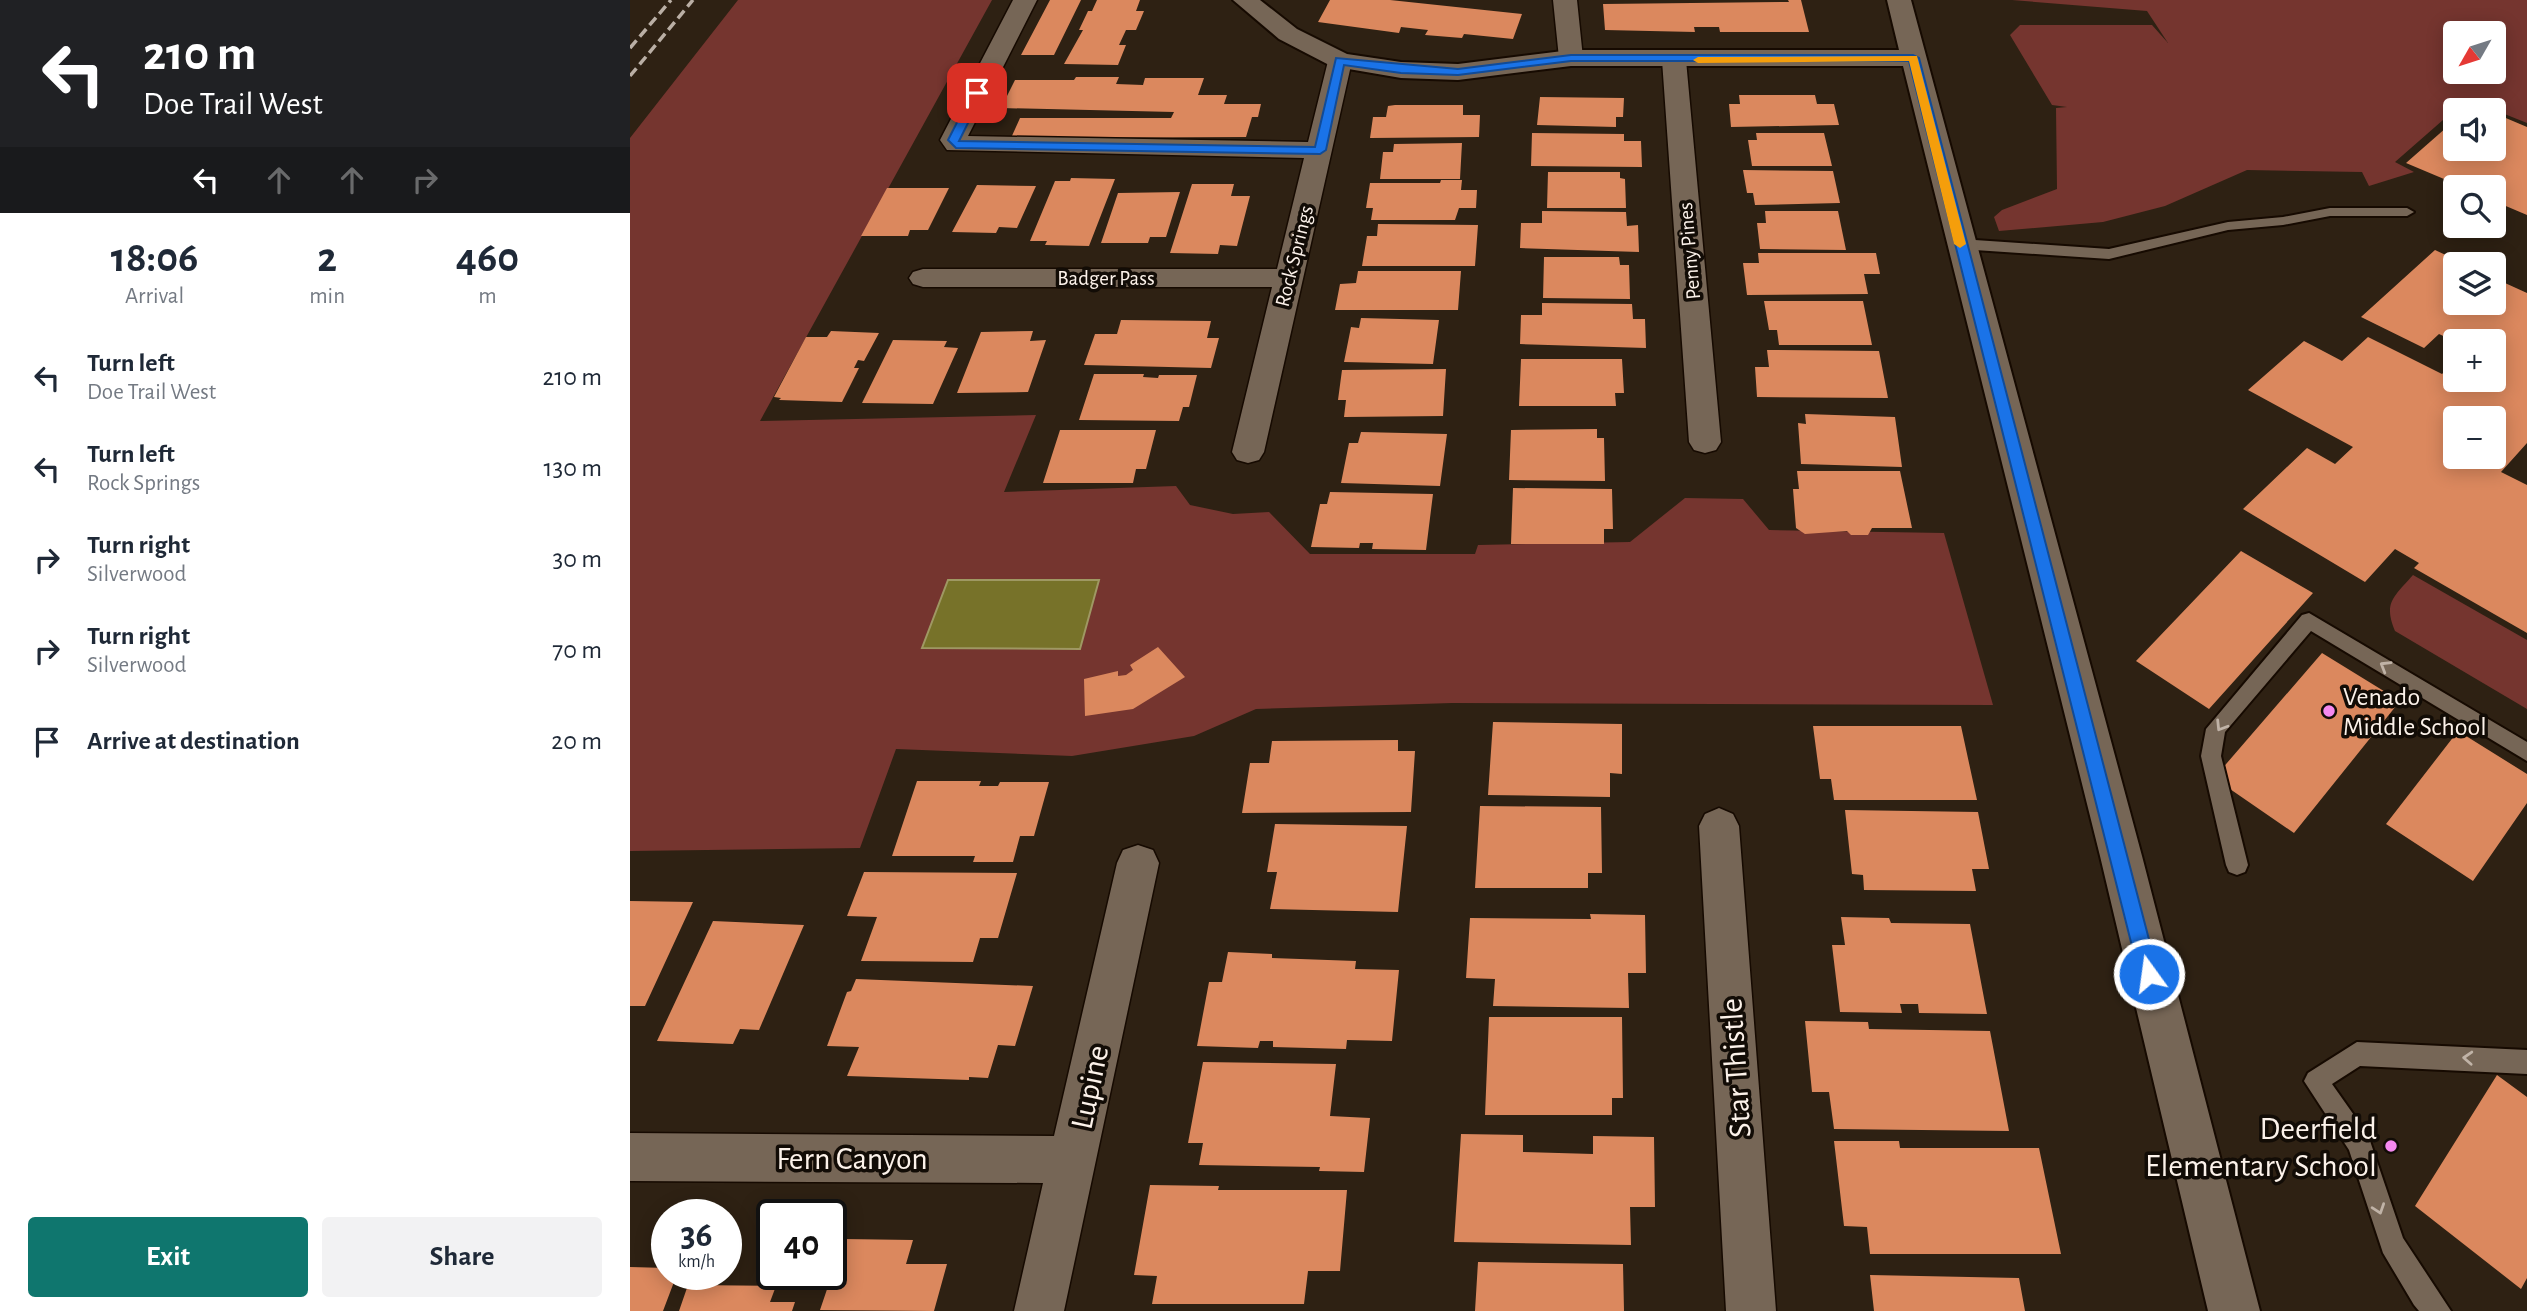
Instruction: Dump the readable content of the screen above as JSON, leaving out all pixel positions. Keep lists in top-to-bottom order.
{
  "streets": {
    "street": [
      "Penny Pines",
      "Rock Springs",
      "Badger Pass",
      "Star Thistle",
      "Lupine",
      "Fern Canyon"
    ]
  },
  "crossings": [
    ["Rock Springs", "Badger Pass"],
    ["Lupine", "Fern Canyon"]
  ],
  "places": ["Venado Middle School", "Deerfield Elementary School"],
  "north": "bottom left",
  "page": {
    "turn": ["210 m", "Doe Trail West"],
    "map_buttons": ["+", "−"],
    "eta": [
      "18:06",
      "Arrival",
      "2",
      "min",
      "460",
      "m"
    ],
    "list": [
      {
        "name": "Turn left",
        "note": "Doe Trail West",
        "value": "210 m"
      },
      {
        "name": "Turn left",
        "note": "Rock Springs",
        "value": "130 m"
      },
      {
        "name": "Turn right",
        "note": "Silverwood",
        "value": "30 m"
      },
      {
        "name": "Turn right",
        "note": "Silverwood",
        "value": "70 m"
      },
      {
        "name": "Arrive at destination",
        "value": "20 m"
      }
    ],
    "speed": "36 km/h",
    "limit": "40",
    "buttons": ["Exit", "Share"]
  }
}
